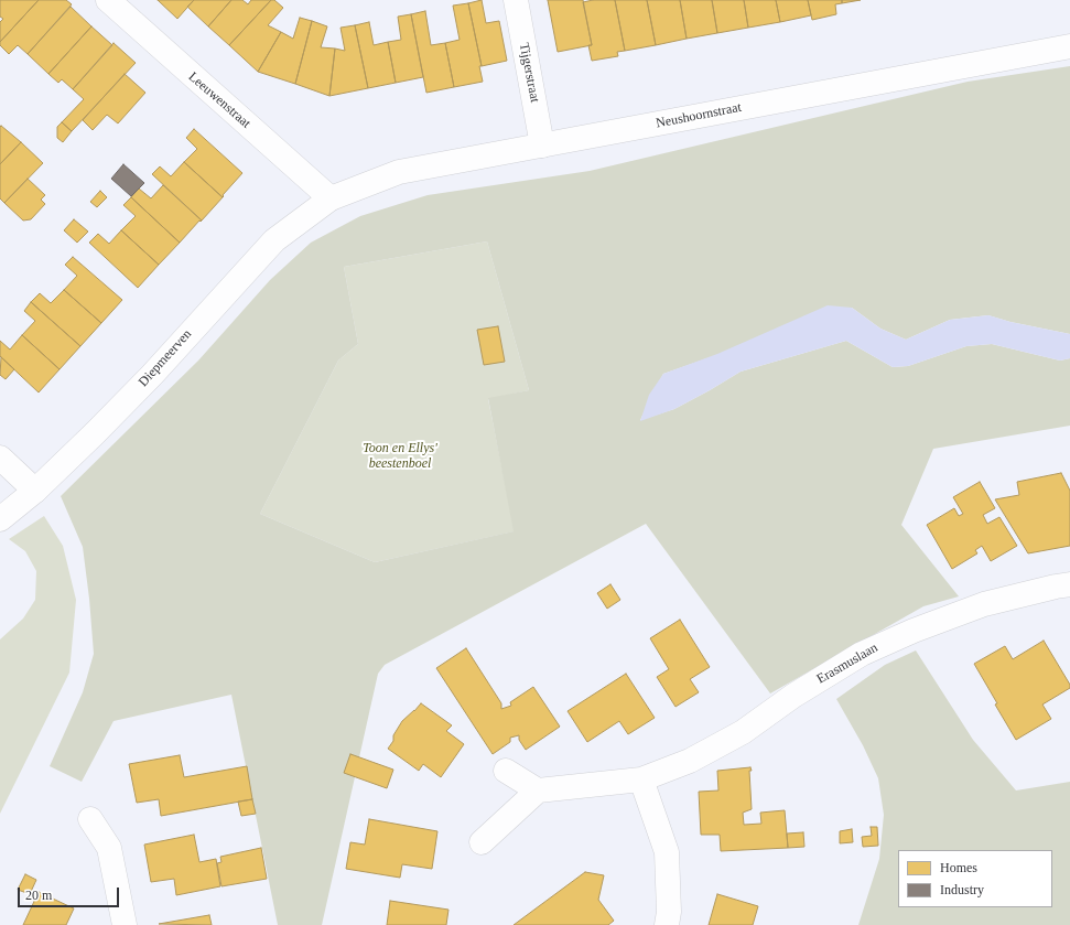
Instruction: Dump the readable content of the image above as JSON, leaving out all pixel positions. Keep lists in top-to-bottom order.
{
  "streets": {
    "street": [
      "Tijgerstraat",
      "Leeuwenstraat",
      "Neushoornstraat",
      "Diepmeerven",
      "Erasmuslaan"
    ]
  },
  "crossings": [
    ["Tijgerstraat", "Neushoornstraat"],
    ["Leeuwenstraat", "Neushoornstraat"],
    ["Leeuwenstraat", "Diepmeerven"],
    ["Neushoornstraat", "Diepmeerven"]
  ],
  "parks": ["Toon en Ellys' beestenboel"],
  "legend": ["Homes", "Industry"],
  "scale_bar": "20 m"
}
